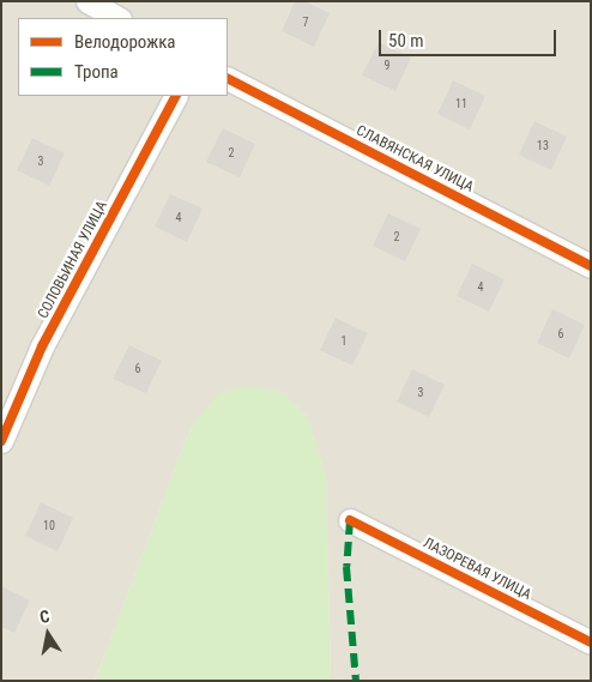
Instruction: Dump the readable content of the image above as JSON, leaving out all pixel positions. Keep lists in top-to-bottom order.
{
  "streets": {
    "street": ["СЛАВЯНСКАЯ УЛИЦА", "СОЛОВЬИНАЯ УЛИЦА", "ЛАЗОРЕВАЯ УЛИЦА"]
  },
  "house_numbers": [
    "7",
    "9",
    "11",
    "13",
    "2",
    "3",
    "4",
    "2",
    "4",
    "6",
    "1",
    "6",
    "3",
    "10"
  ],
  "legend": ["Велодорожка", "Тропа"],
  "scale_bar": "50 m",
  "north": "top"
}
